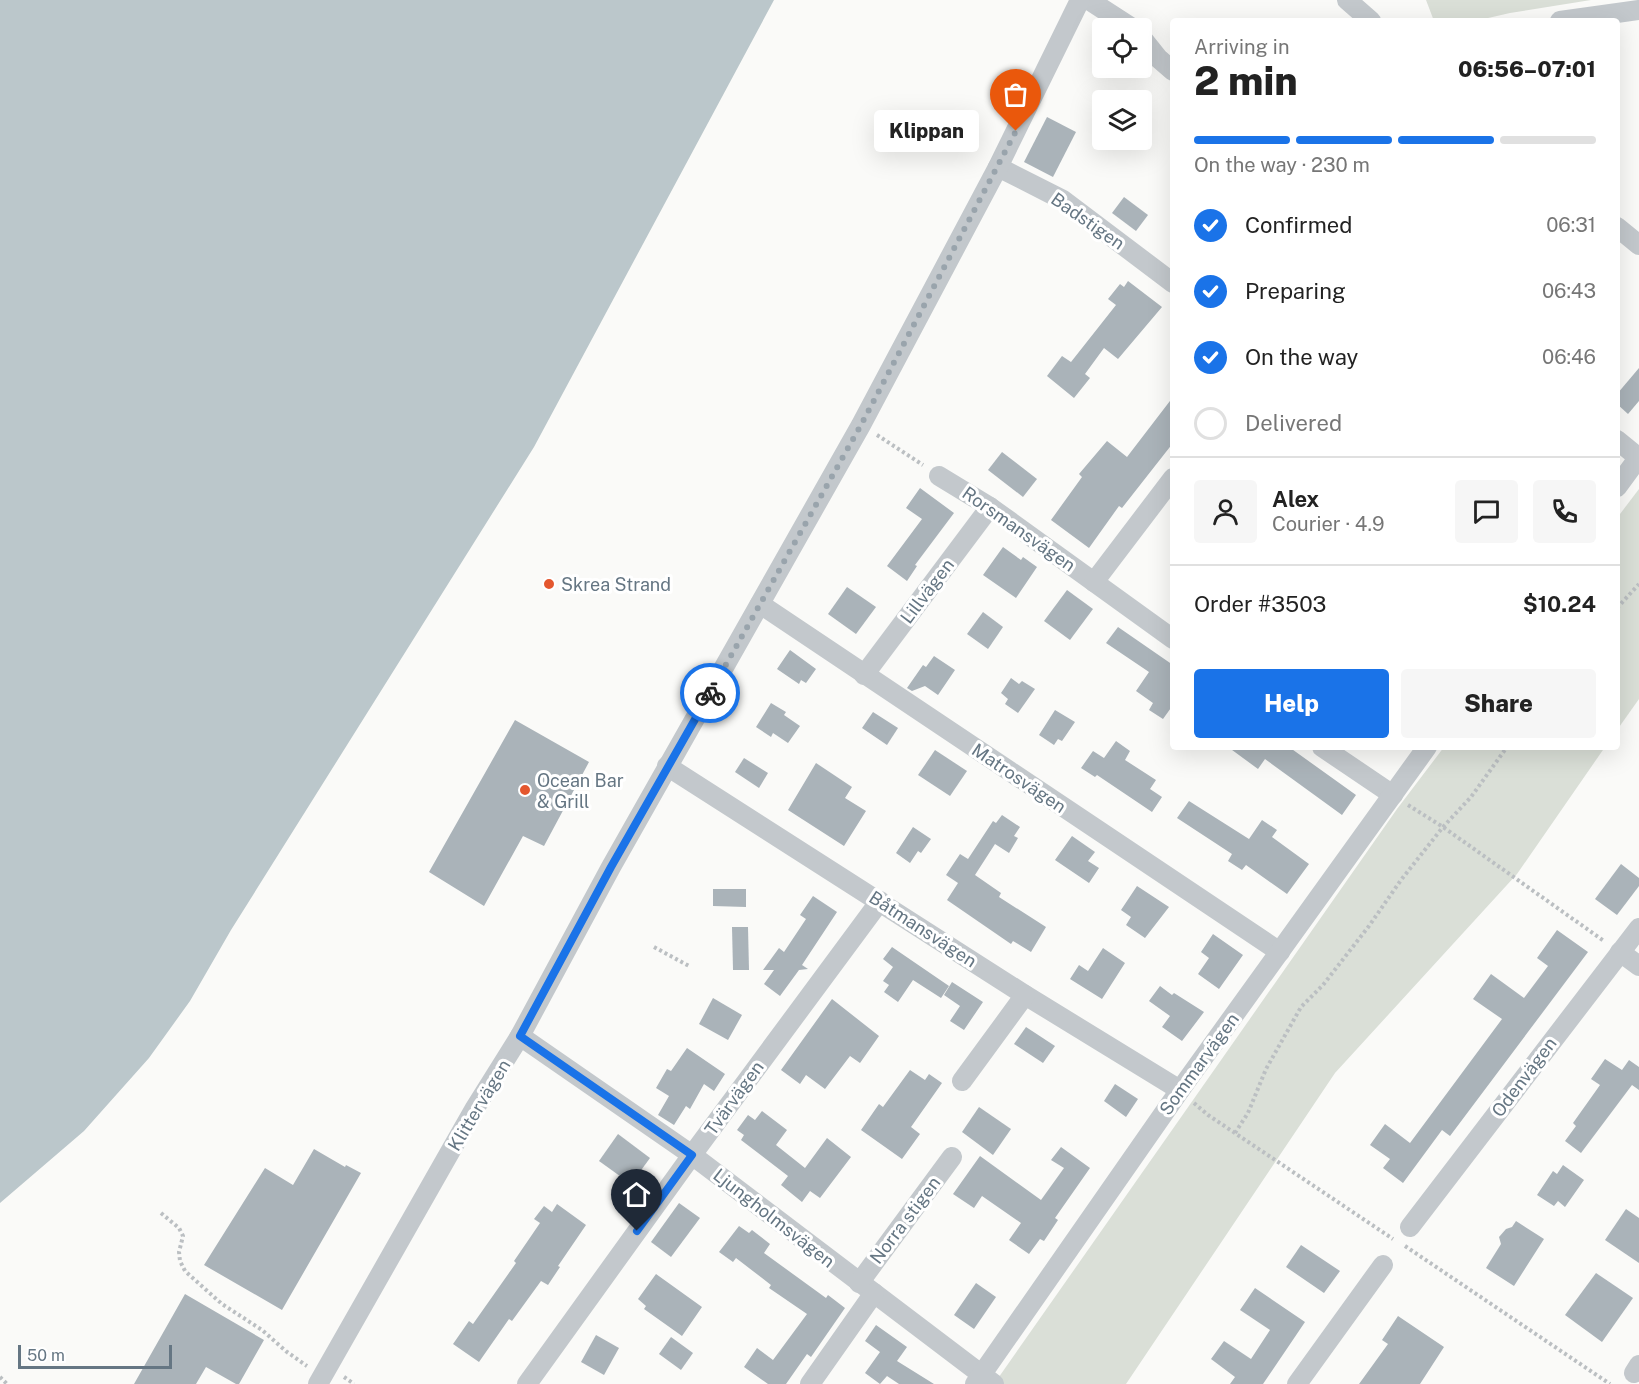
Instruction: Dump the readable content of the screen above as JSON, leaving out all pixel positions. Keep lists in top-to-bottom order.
{
  "streets": {
    "street": [
      "Badstigen",
      "Rorsmansvägen",
      "Lillvägen",
      "Matrosvägen",
      "Båtmansvägen",
      "Sommarvägen",
      "Odenvägen",
      "Tvärvägen",
      "Klittervägen",
      "Ljungholmsvägen",
      "Norra stigen"
    ]
  },
  "crossings": [
    ["Badstigen", "Klittervägen"],
    ["Rorsmansvägen", "Lillvägen"],
    ["Lillvägen", "Matrosvägen"],
    ["Matrosvägen", "Sommarvägen"],
    ["Matrosvägen", "Klittervägen"],
    ["Båtmansvägen", "Sommarvägen"],
    ["Båtmansvägen", "Tvärvägen"],
    ["Båtmansvägen", "Klittervägen"],
    ["Sommarvägen", "Ljungholmsvägen"],
    ["Tvärvägen", "Ljungholmsvägen"],
    ["Klittervägen", "Ljungholmsvägen"],
    ["Ljungholmsvägen", "Norra stigen"]
  ],
  "places": ["Klippan", "Skrea Strand", "Ocean Bar & Grill"],
  "scale_bar": "50 m",
  "page": {
    "heading": ["2 min", "Arriving in", "06:56–07:01"],
    "panel": [
      "Alex",
      "Courier · 4.9",
      "Order #3503",
      "$10.24"
    ],
    "bubble": "Klippan",
    "bar": "On the way · 230 m",
    "list": [
      ["Confirmed", "06:31"],
      ["Preparing", "06:43"],
      ["On the way", "06:46"],
      "Delivered"
    ],
    "buttons": ["Help", "Share"],
    "scale": "50 m"
  }
}
